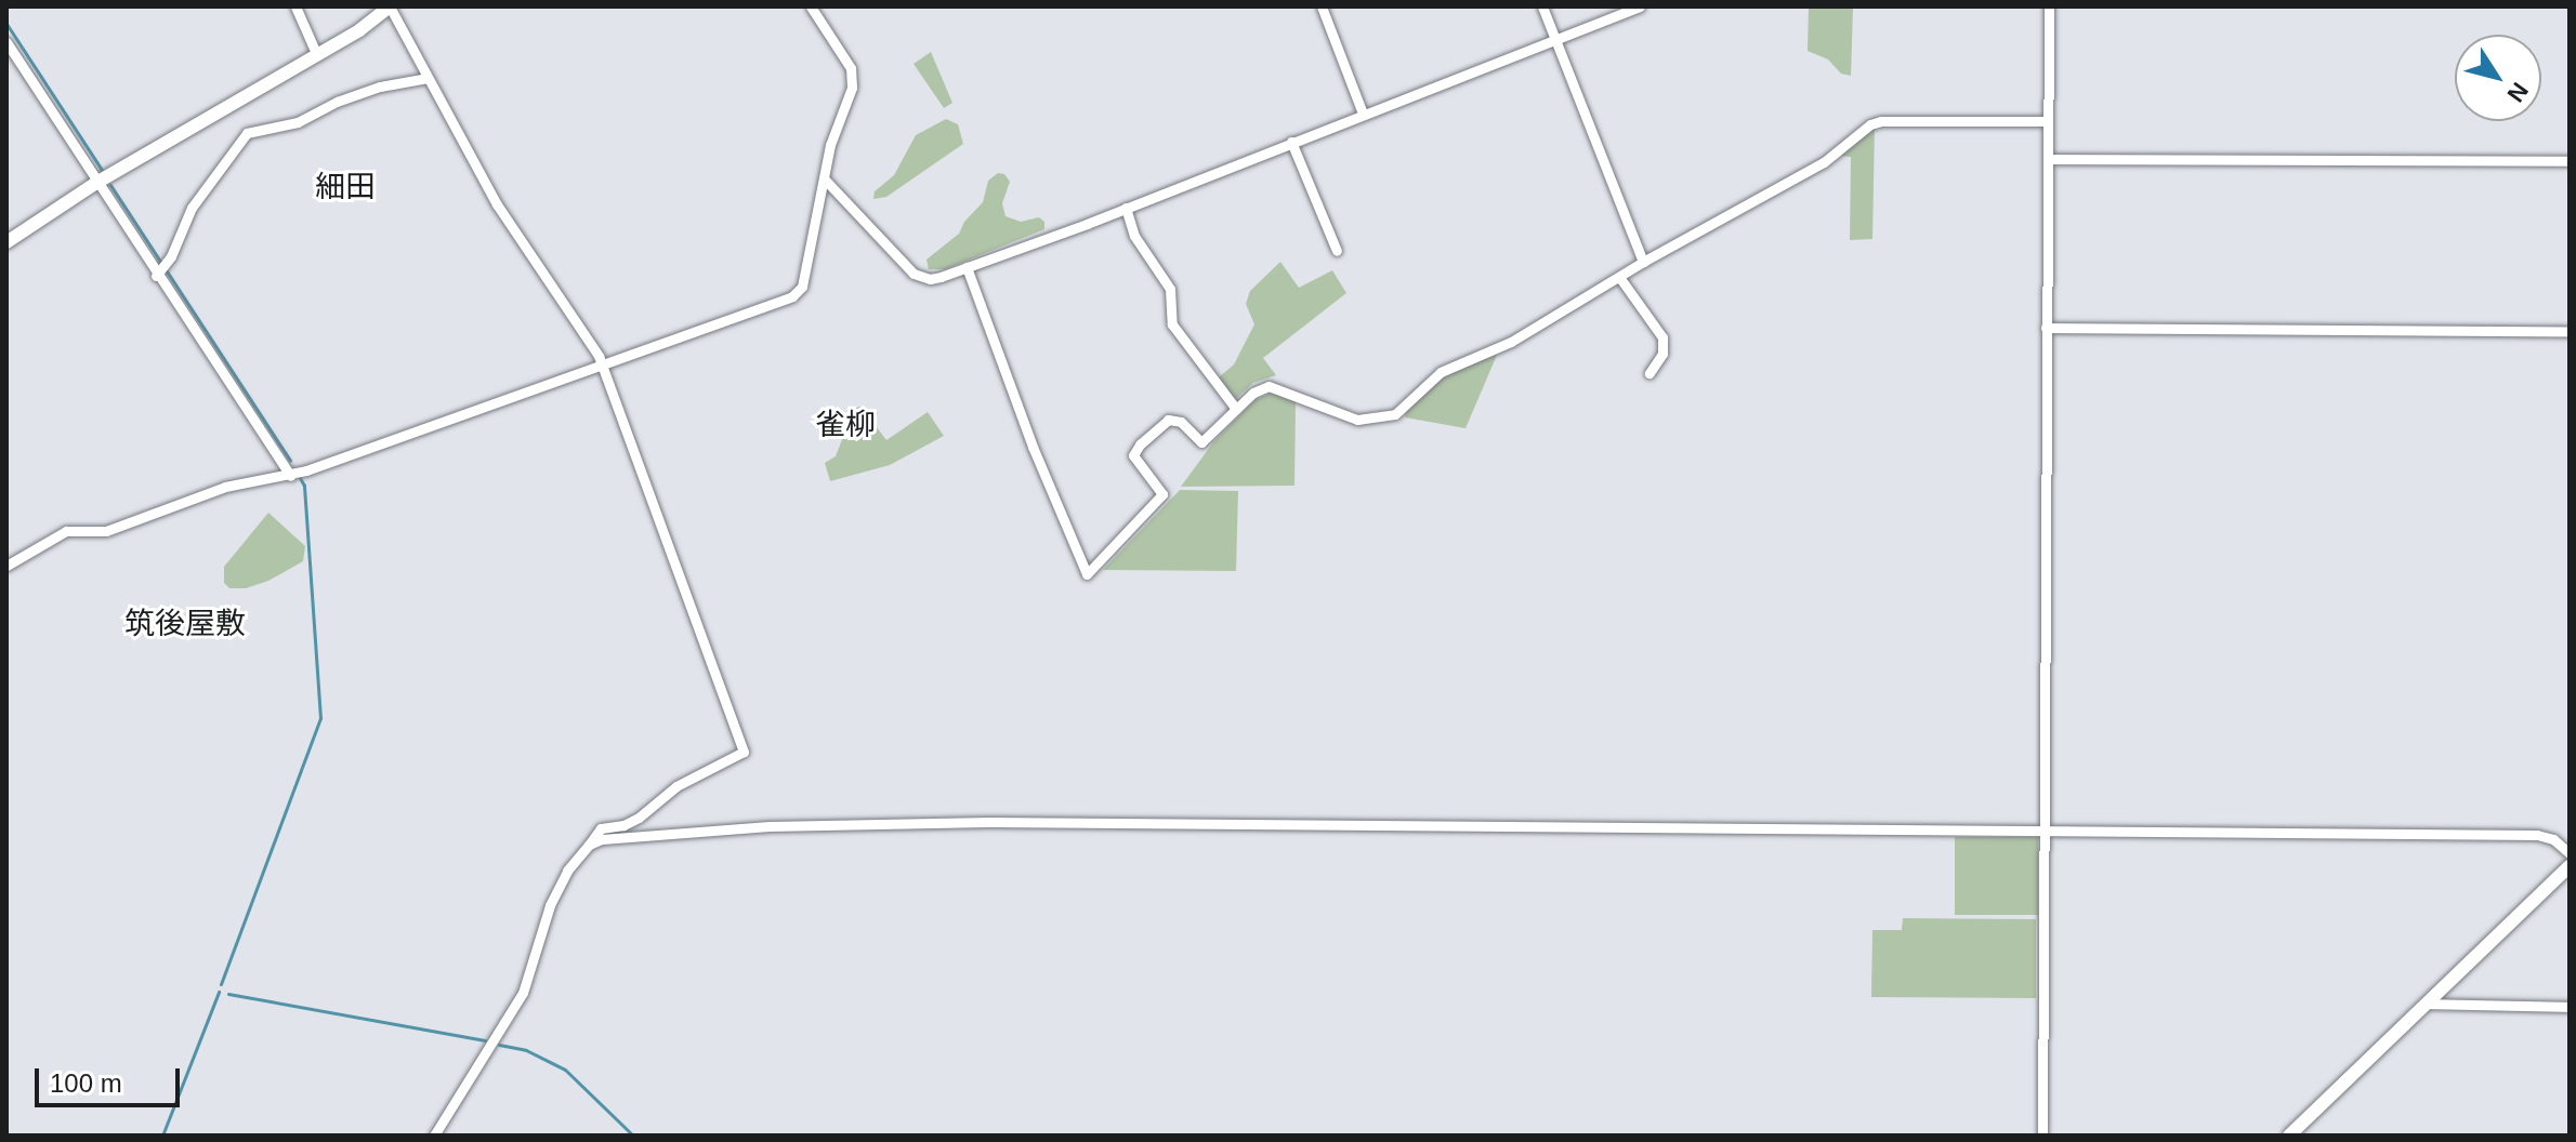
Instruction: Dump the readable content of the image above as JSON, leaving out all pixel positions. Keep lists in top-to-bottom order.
{
  "districts": ["細田", "雀柳", "筑後屋敷"],
  "scale_bar": "100 m",
  "north": "bottom right"
}
